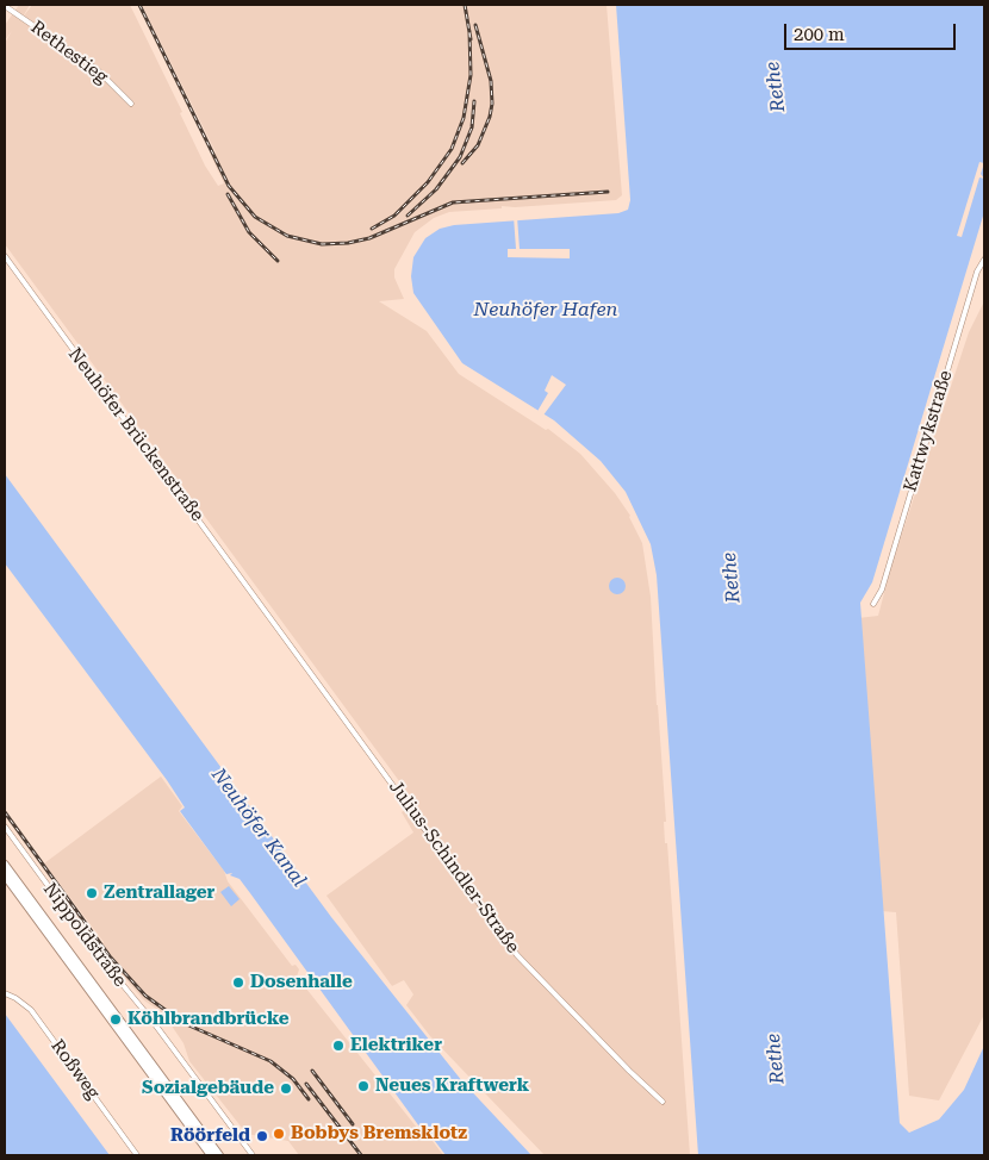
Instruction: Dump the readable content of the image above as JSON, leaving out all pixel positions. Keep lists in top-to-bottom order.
{
  "streets": {
    "street": [
      "Rethestieg",
      "Kattwykstraße",
      "Neuhöfer Brückenstraße",
      "Julius-Schindler-Straße",
      "Nippoldstraße",
      "Roßweg"
    ]
  },
  "crossings": [
    ["Neuhöfer Brückenstraße", "Julius-Schindler-Straße"]
  ],
  "water": ["Rethe", "Neuhöfer Hafen", "Neuhöfer Kanal"],
  "places": [
    "Zentrallager",
    "Dosenhalle",
    "Köhlbrandbrücke",
    "Elektriker",
    "Neues Kraftwerk",
    "Sozialgebäude",
    "Bobbys Bremsklotz",
    "Röörfeld"
  ],
  "scale_bar": "200 m"
}
